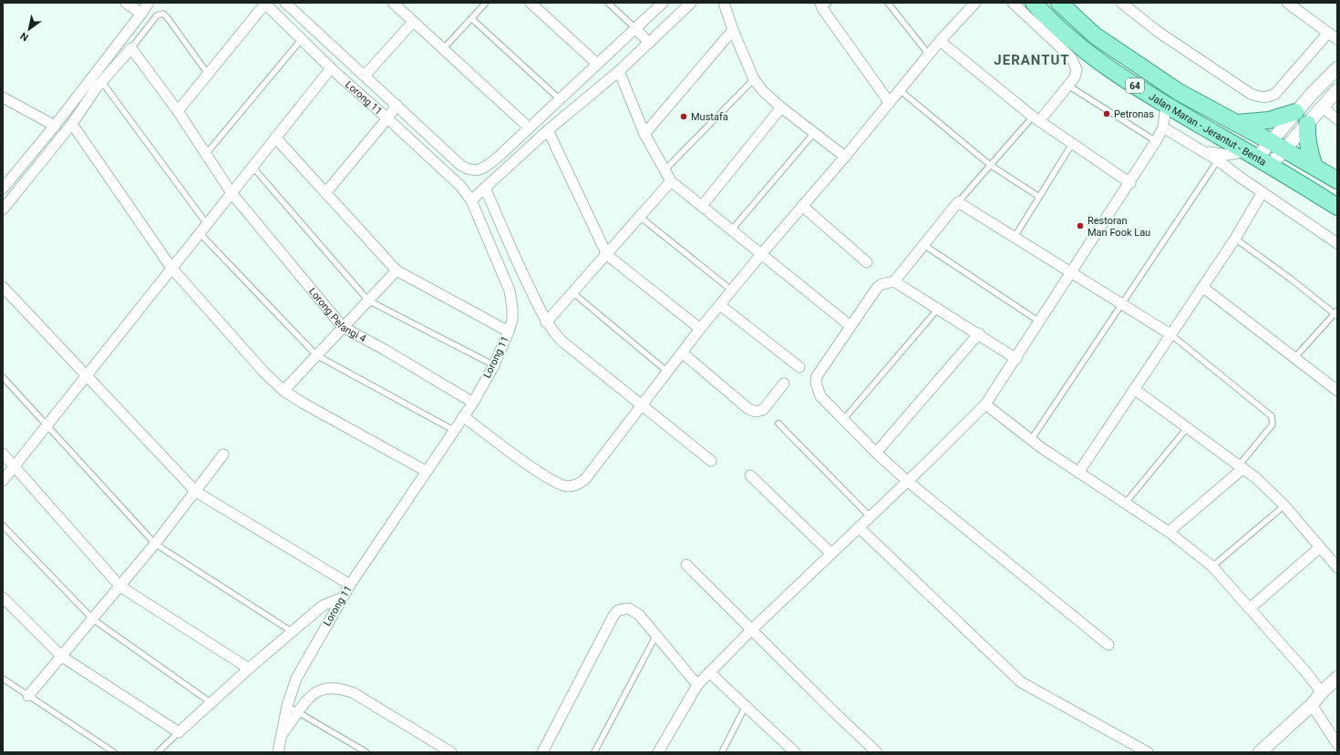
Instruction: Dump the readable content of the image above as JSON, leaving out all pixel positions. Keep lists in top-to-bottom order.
{
  "streets": {
    "main road": ["64", "Jalan Maran - Jerantut - Benta"],
    "street": ["Lorong 11", "Lorong Pelangi 4"]
  },
  "crossings": [
    ["Lorong 11", "Lorong Pelangi 4"]
  ],
  "districts": ["JERANTUT"],
  "places": ["Petronas", "Mustafa", "Restoran Man Fook Lau"],
  "north": "bottom left"
}
